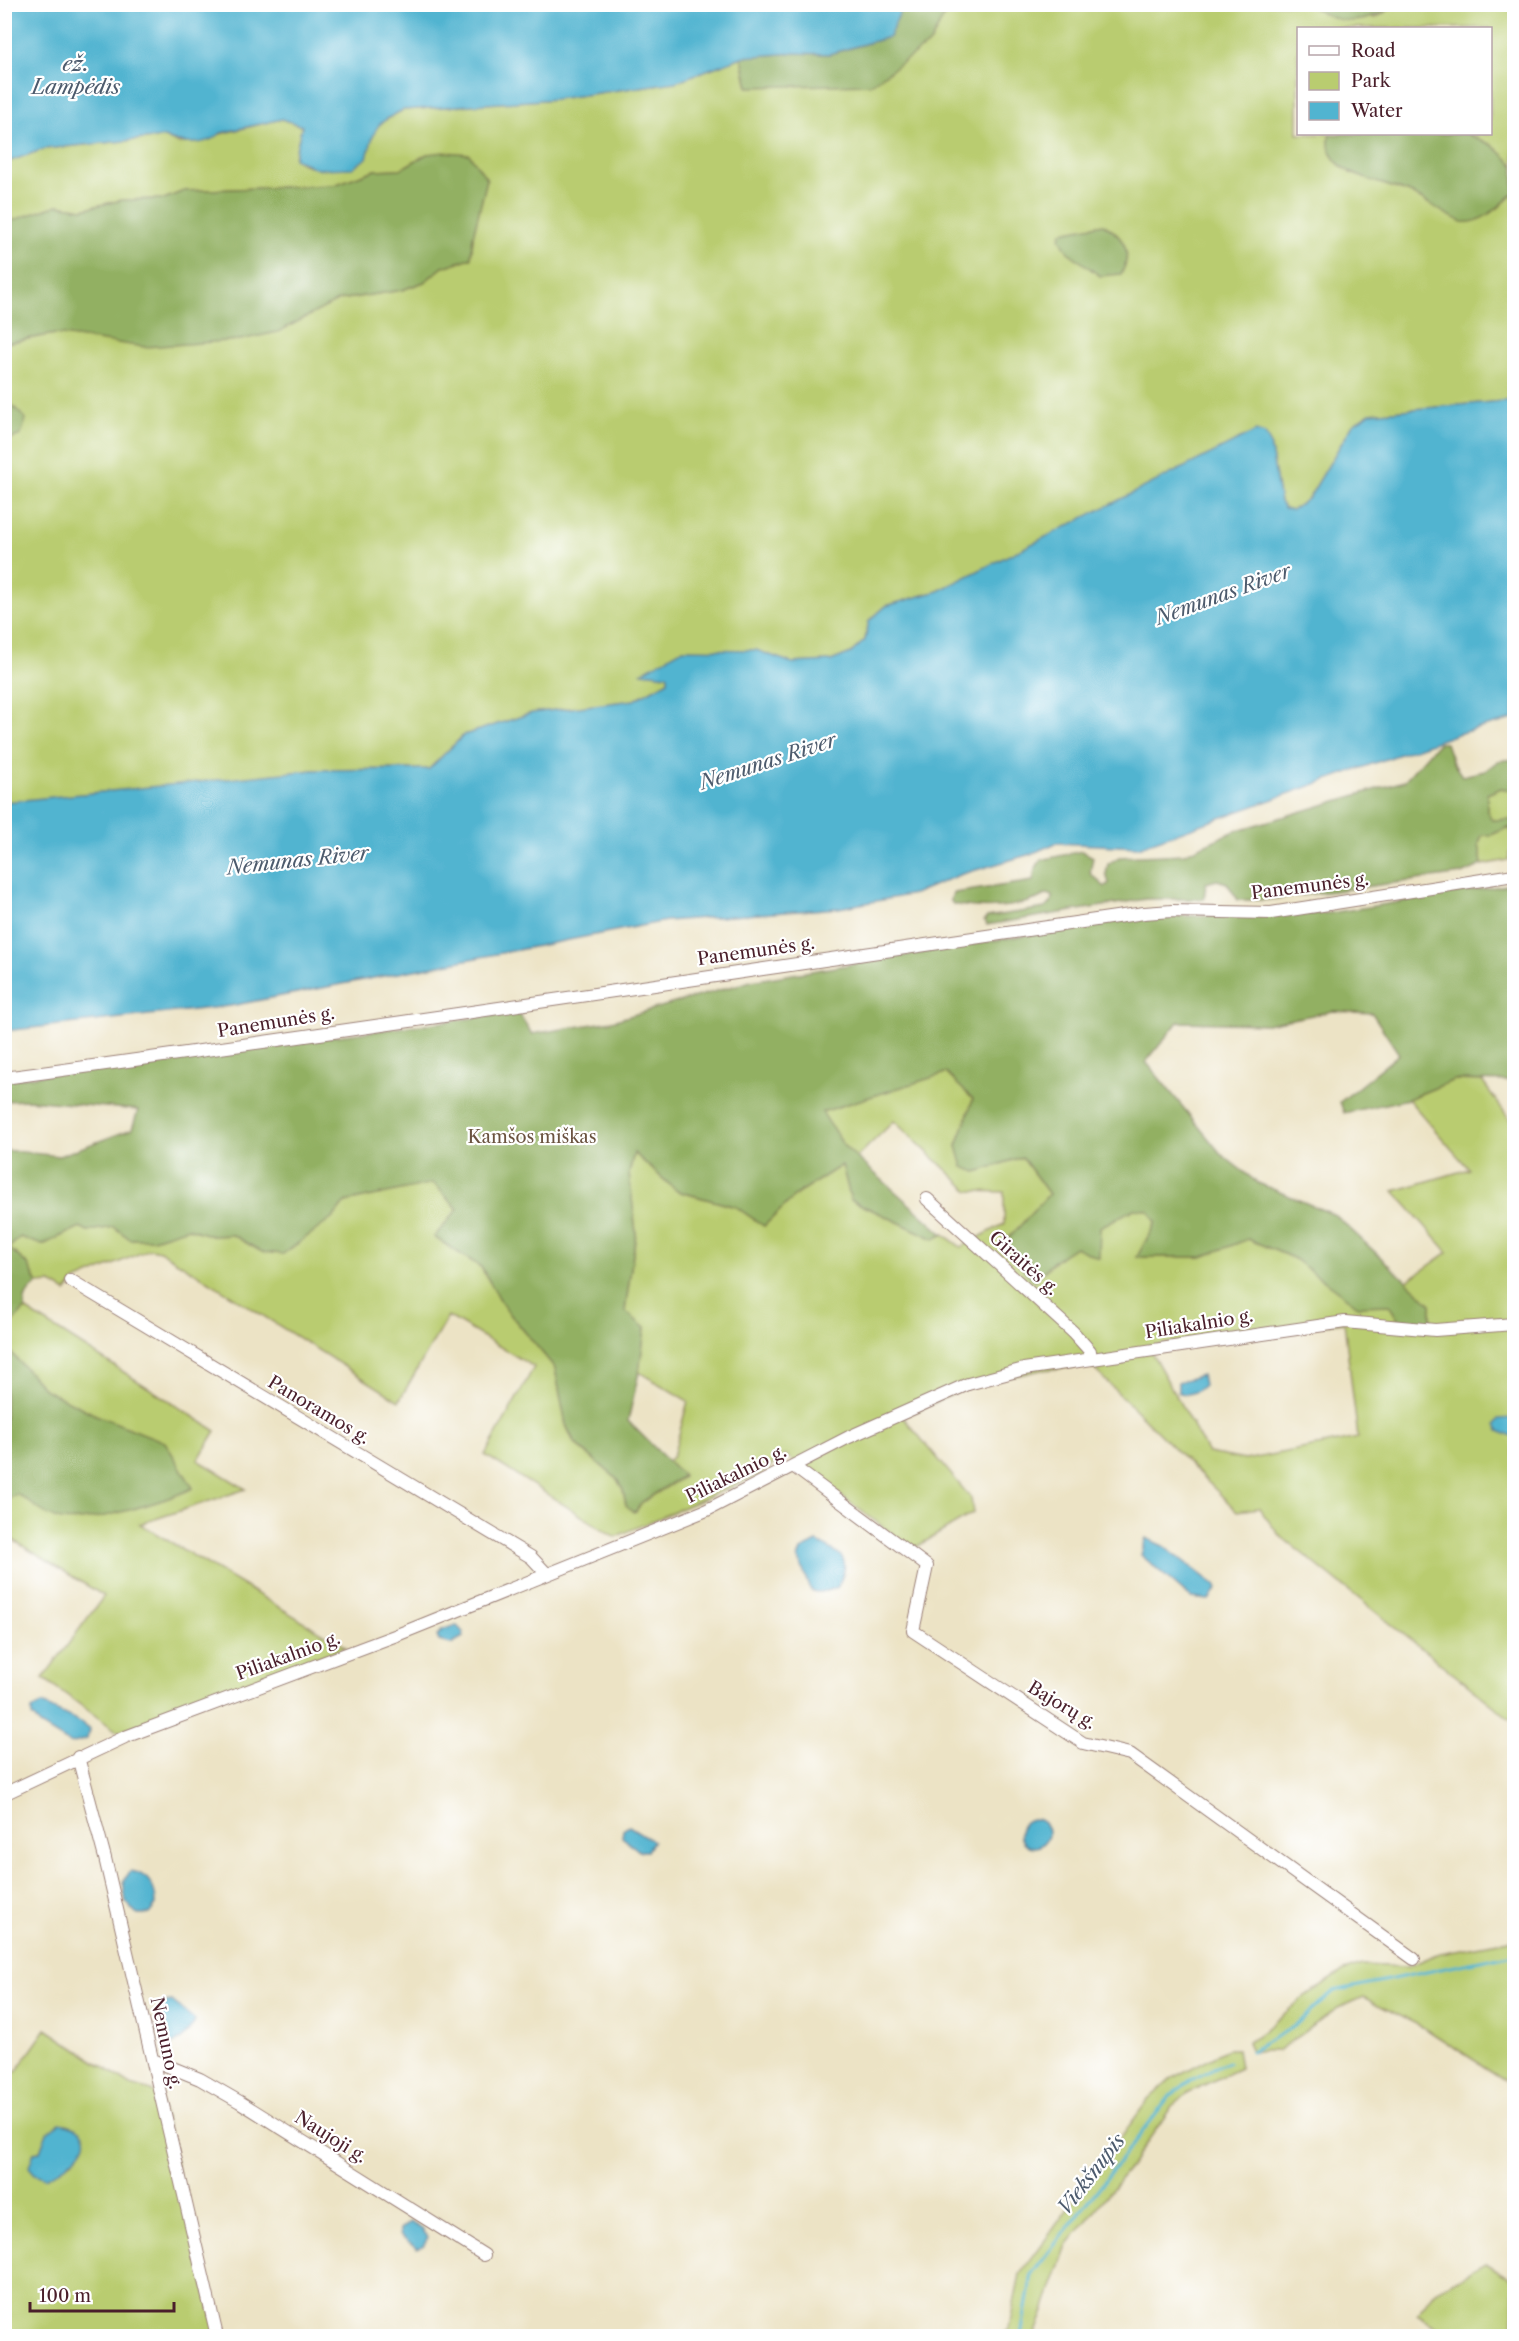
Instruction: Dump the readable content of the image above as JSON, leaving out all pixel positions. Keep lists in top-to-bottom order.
{
  "streets": {
    "street": [
      "Panemunės g.",
      "Giraitės g.",
      "Piliakalnio g.",
      "Panoramos g.",
      "Bajorų g.",
      "Nemuno g.",
      "Naujoji g."
    ]
  },
  "crossings": [
    ["Giraitės g.", "Piliakalnio g."],
    ["Piliakalnio g.", "Panoramos g."],
    ["Piliakalnio g.", "Bajorų g."],
    ["Piliakalnio g.", "Nemuno g."],
    ["Nemuno g.", "Naujoji g."]
  ],
  "water": ["ež. Lampėdis", "Nemunas River", "Viekšnupis"],
  "parks": ["Kamšos miškas"],
  "legend": ["Road", "Park", "Water"],
  "scale_bar": "100 m"
}
